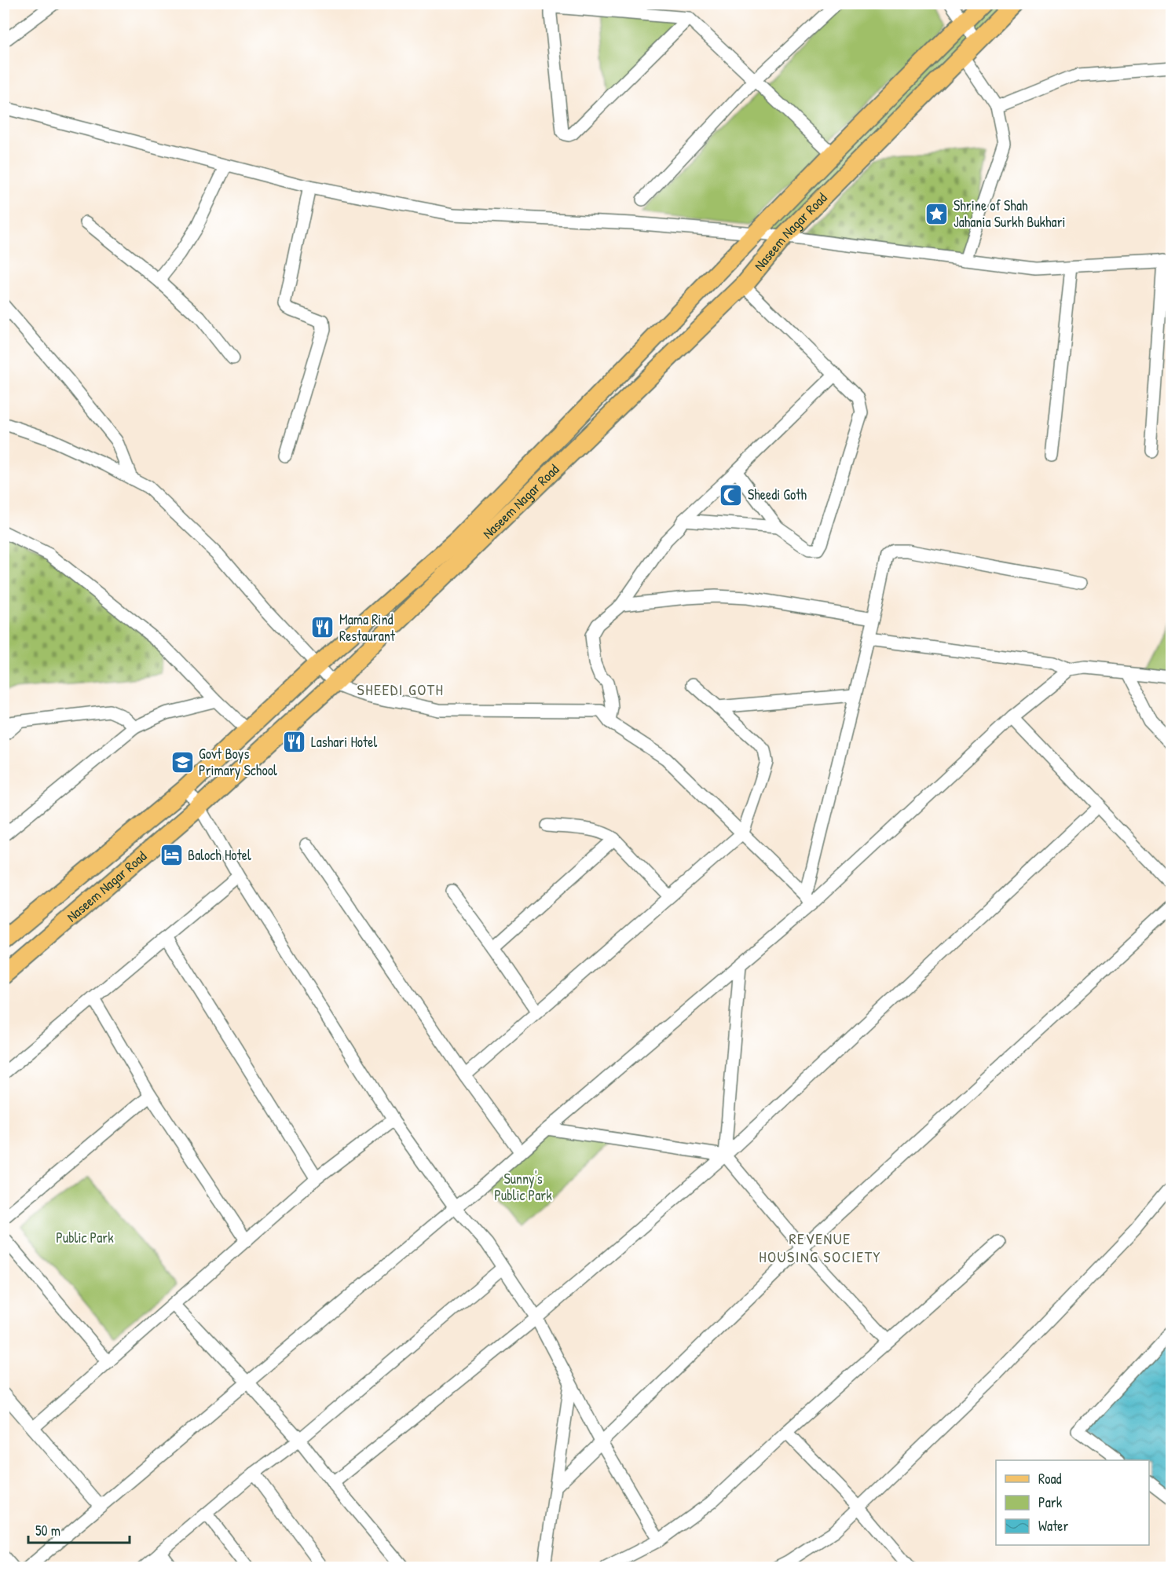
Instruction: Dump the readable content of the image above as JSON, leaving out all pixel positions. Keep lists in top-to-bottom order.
{
  "streets": {
    "main road": ["Naseem Nagar Road"]
  },
  "districts": ["SHEEDI GOTH", "REVENUE HOUSING SOCIETY"],
  "parks": ["Sunny's Public Park", "Public Park"],
  "places": {
    "place": ["Shrine of Shah Jahania Surkh Bukhari"],
    "mosque": ["Sheedi Goth"],
    "restaurant": ["Mama Rind Restaurant", "Lashari Hotel"],
    "school or university": ["Govt Boys Primary School"],
    "hotel": ["Baloch Hotel"]
  },
  "legend": ["Road", "Park", "Water"],
  "scale_bar": "50 m"
}
